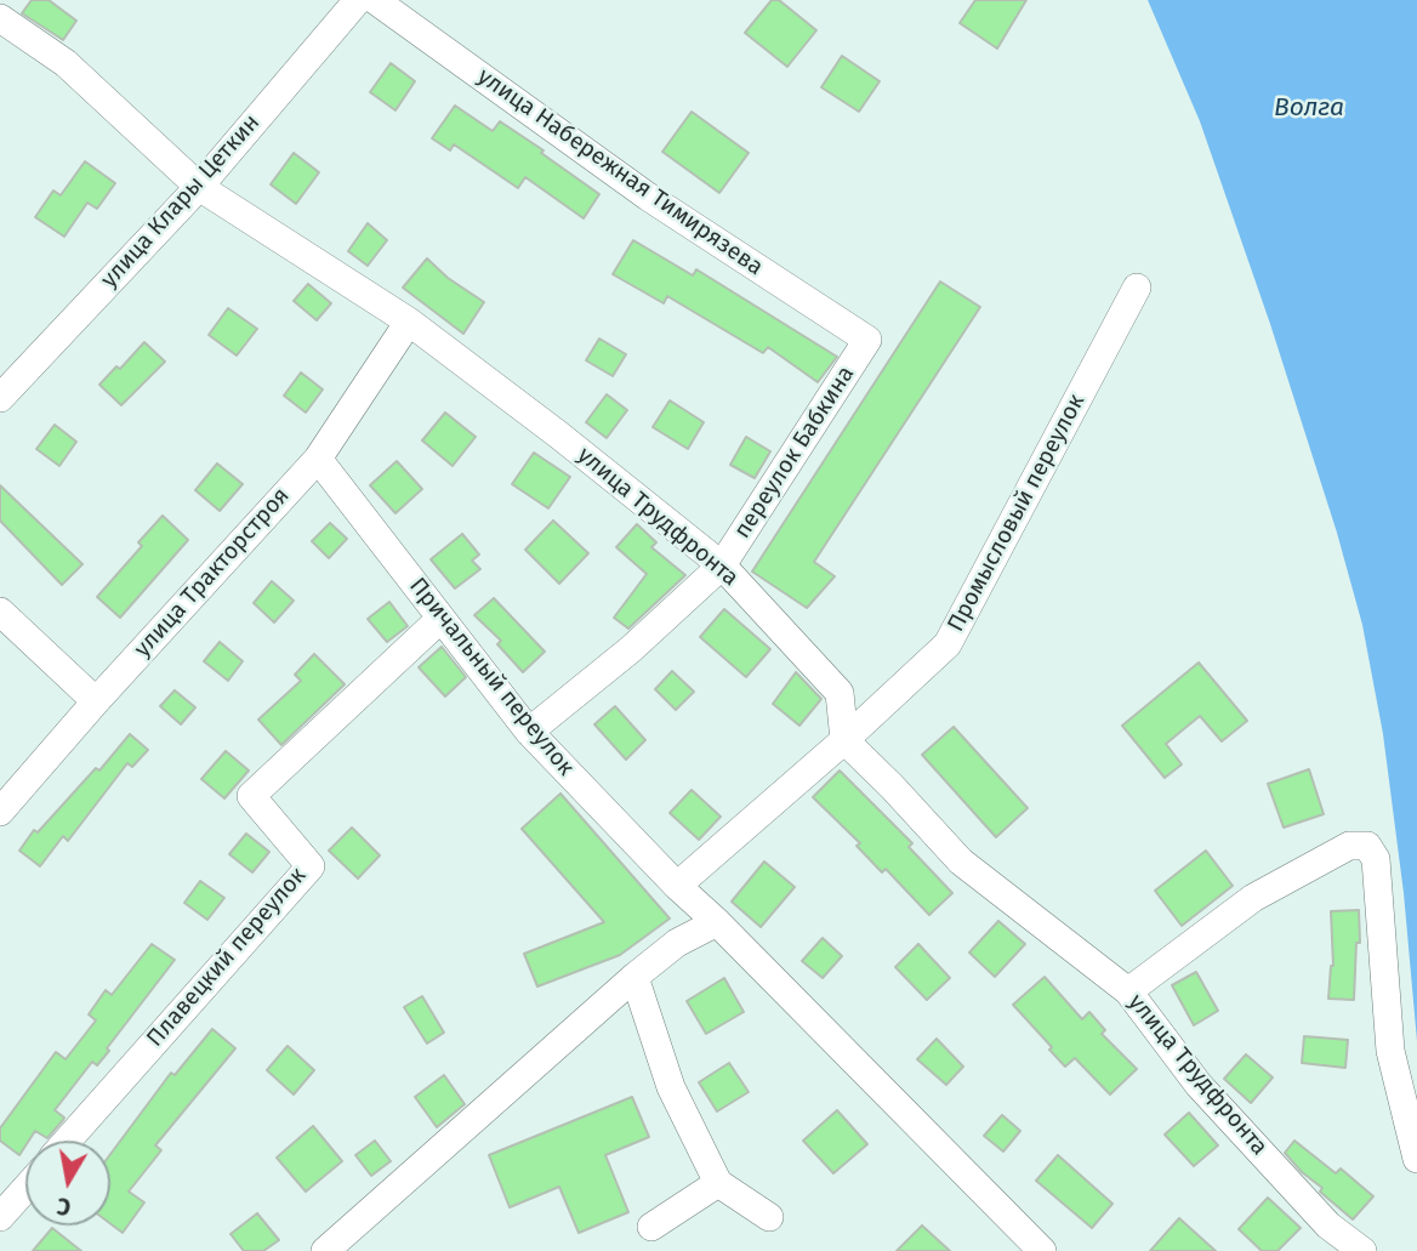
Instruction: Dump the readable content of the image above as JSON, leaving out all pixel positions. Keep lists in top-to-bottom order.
{
  "streets": {
    "street": [
      "улица Набережная Тимирязева",
      "улица Клары Цеткин",
      "переулок Бабкина",
      "Промысловый переулок",
      "улица Трудфронта",
      "улица Тракторстроя",
      "Причальный переулок",
      "Плавецкий переулок"
    ]
  },
  "crossings": [
    ["улица Набережная Тимирязева", "переулок Бабкина"],
    ["улица Клары Цеткин", "улица Трудфронта"],
    ["переулок Бабкина", "улица Трудфронта"],
    ["переулок Бабкина", "Причальный переулок"],
    ["Промысловый переулок", "улица Трудфронта"],
    ["Промысловый переулок", "Причальный переулок"],
    ["улица Трудфронта", "улица Тракторстроя"],
    ["улица Тракторстроя", "Причальный переулок"],
    ["Причальный переулок", "Плавецкий переулок"]
  ],
  "water": ["Волга"],
  "north": "bottom"
}
